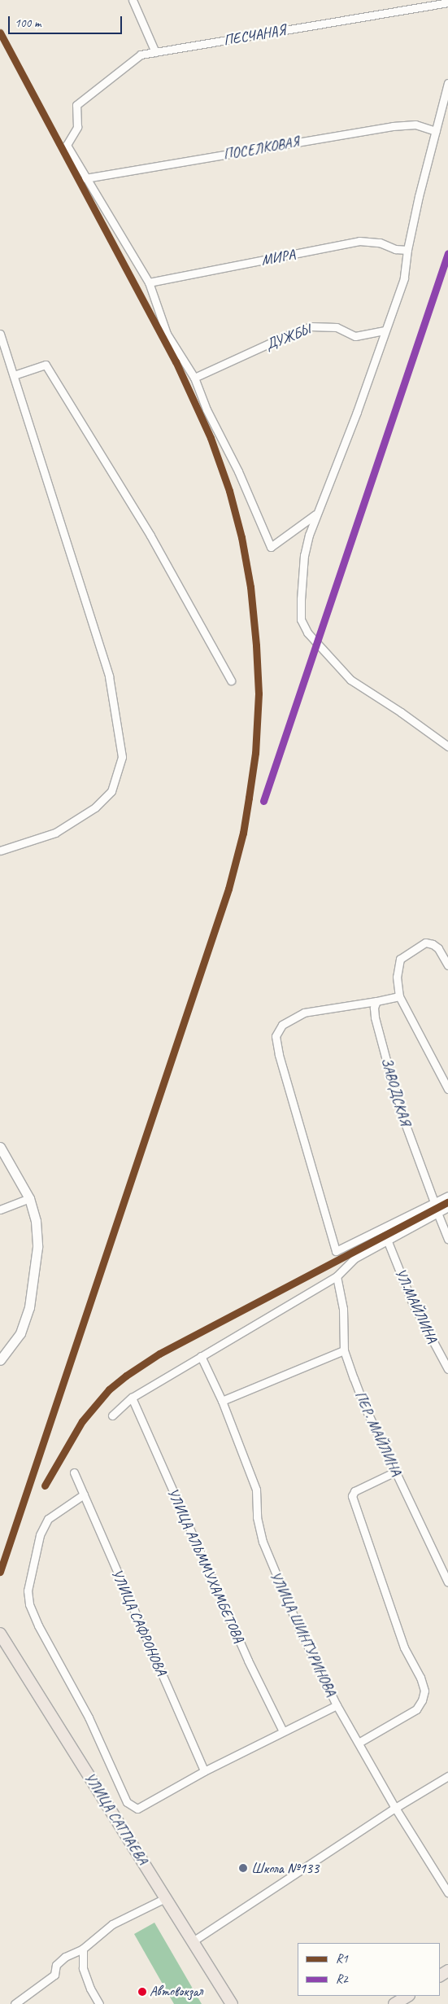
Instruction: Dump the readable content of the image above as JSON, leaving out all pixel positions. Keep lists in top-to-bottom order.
{
  "streets": {
    "main road": ["УЛИЦА САТПАЕВА"],
    "street": [
      "ПЕСЧАНАЯ",
      "ПОСЕЛКОВАЯ",
      "МИРА",
      "ДУЖБЫ",
      "ЗАВОДСКАЯ",
      "УЛ.МАЙЛИНА",
      "ПЕР. МАЙЛИНА",
      "УЛИЦА АЛЬММУХАМБЕТОВА",
      "УЛИЦА САФРОНОВА",
      "УЛИЦА ШИНТУРИНОВА"
    ]
  },
  "crossings": [
    ["ПЕСЧАНАЯ", "ПОСЕЛКОВАЯ"]
  ],
  "places": ["Школа №133", "Автовокзал"],
  "lines": ["transit line R1", "transit line R2"],
  "legend": ["R1", "R2"],
  "scale_bar": "100 m"
}
